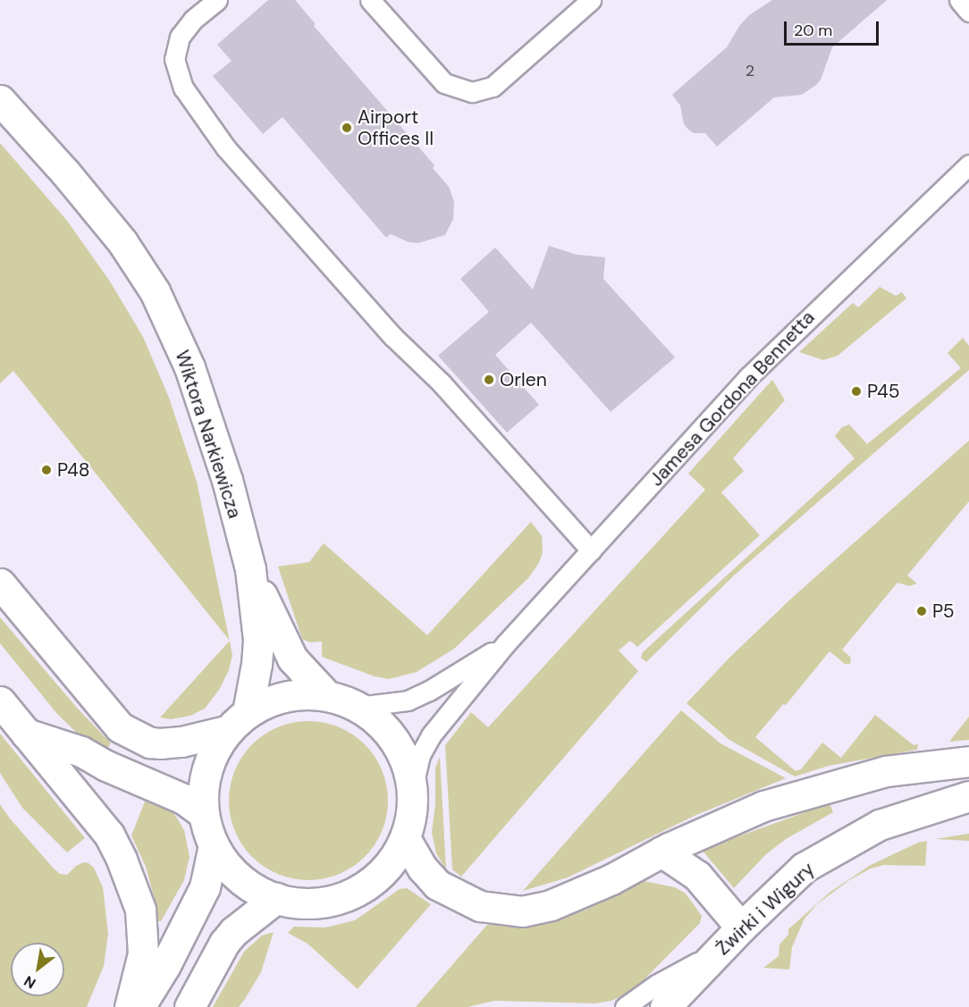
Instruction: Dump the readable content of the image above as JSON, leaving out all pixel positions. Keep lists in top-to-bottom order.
{
  "streets": {
    "main road": ["Wiktora Narkiewicza", "Żwirki i Wigury"],
    "lane": ["Jamesa Gordona Bennetta"]
  },
  "places": [
    "Airport Offices II",
    "Orlen",
    "P45",
    "P48",
    "P5"
  ],
  "house_numbers": ["2"],
  "scale_bar": "20 m",
  "north": "bottom left"
}
